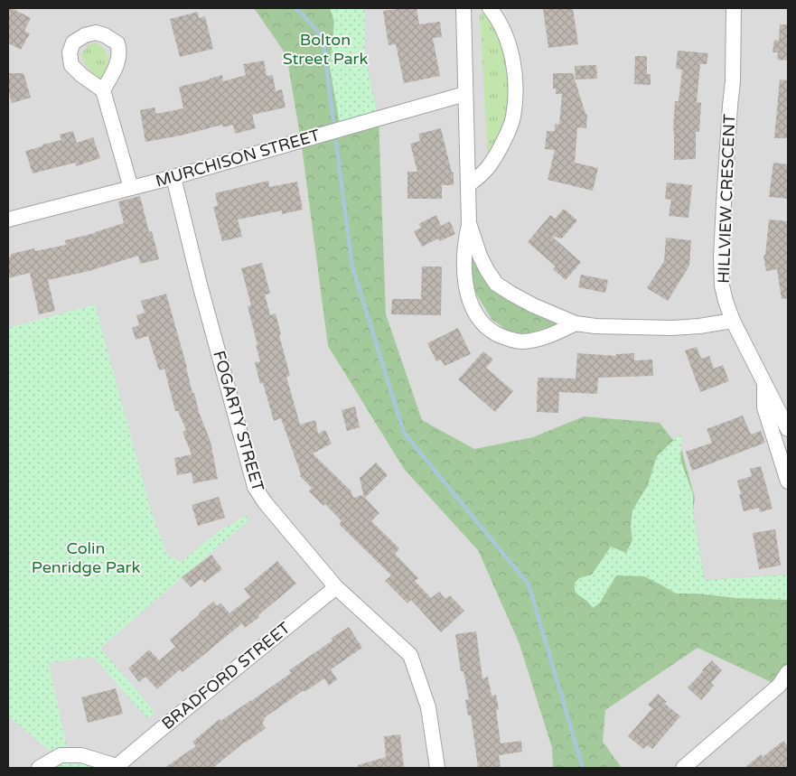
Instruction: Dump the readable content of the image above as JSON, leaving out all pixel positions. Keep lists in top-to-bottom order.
{
  "streets": {
    "street": [
      "MURCHISON STREET",
      "HILLVIEW CRESCENT",
      "FOGARTY STREET",
      "BRADFORD STREET"
    ]
  },
  "crossings": [
    ["MURCHISON STREET", "FOGARTY STREET"],
    ["FOGARTY STREET", "BRADFORD STREET"]
  ],
  "parks": ["Bolton Street Park", "Colin Penridge Park"]
}
